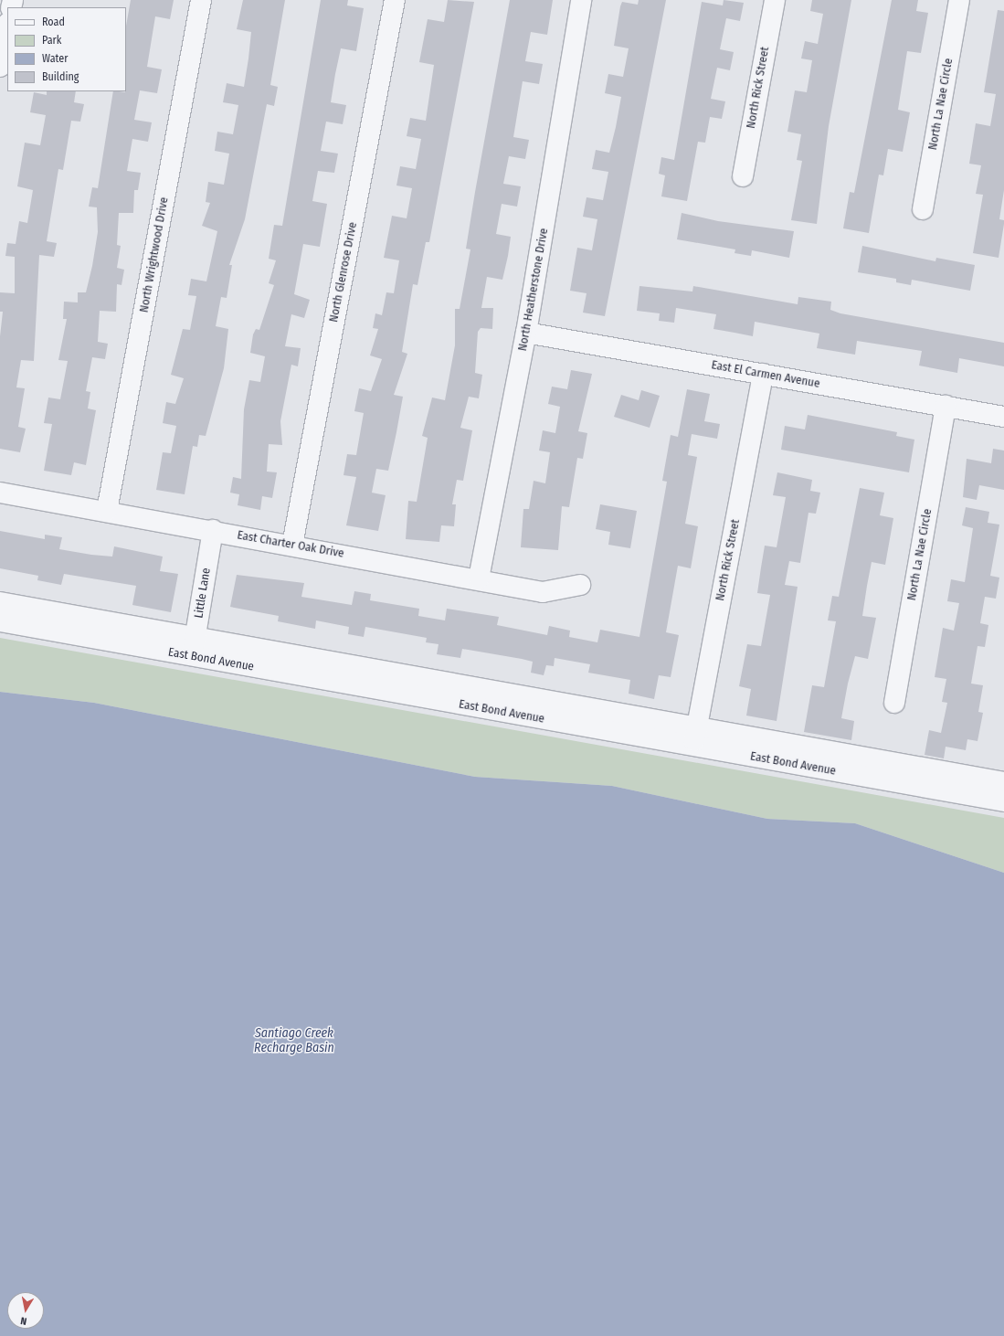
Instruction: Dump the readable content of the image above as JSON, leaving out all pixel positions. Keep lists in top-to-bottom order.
{
  "streets": {
    "street": [
      "North Rick Street",
      "North La Nae Circle",
      "North Wrightwood Drive",
      "North Glenrose Drive",
      "North Heatherstone Drive",
      "East El Carmen Avenue",
      "East Charter Oak Drive",
      "Little Lane",
      "East Bond Avenue"
    ]
  },
  "crossings": [
    ["North Rick Street", "East El Carmen Avenue"],
    ["North Rick Street", "East Bond Avenue"],
    ["North La Nae Circle", "East El Carmen Avenue"],
    ["North Wrightwood Drive", "East Charter Oak Drive"],
    ["North Glenrose Drive", "East Charter Oak Drive"],
    ["North Heatherstone Drive", "East El Carmen Avenue"],
    ["North Heatherstone Drive", "East Charter Oak Drive"],
    ["East Charter Oak Drive", "Little Lane"],
    ["Little Lane", "East Bond Avenue"]
  ],
  "water": ["Santiago Creek Recharge Basin"],
  "legend": [
    "Road",
    "Park",
    "Water",
    "Building"
  ],
  "north": "bottom"
}
